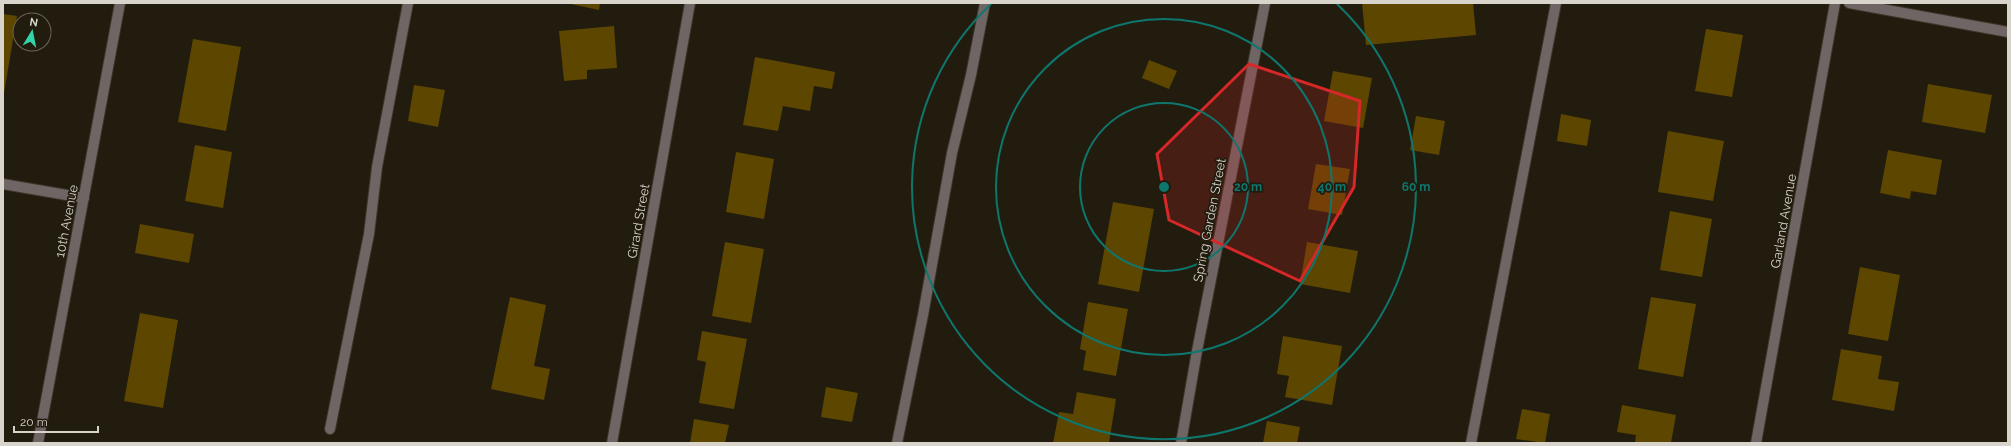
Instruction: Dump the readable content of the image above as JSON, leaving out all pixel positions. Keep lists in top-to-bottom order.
{
  "streets": {
    "street": [
      "Spring Garden Street",
      "10th Avenue",
      "Girard Street",
      "Garland Avenue"
    ]
  },
  "scale_bar": "20 m",
  "north": "top",
  "rings": ["20 m", "40 m", "60 m"]
}
